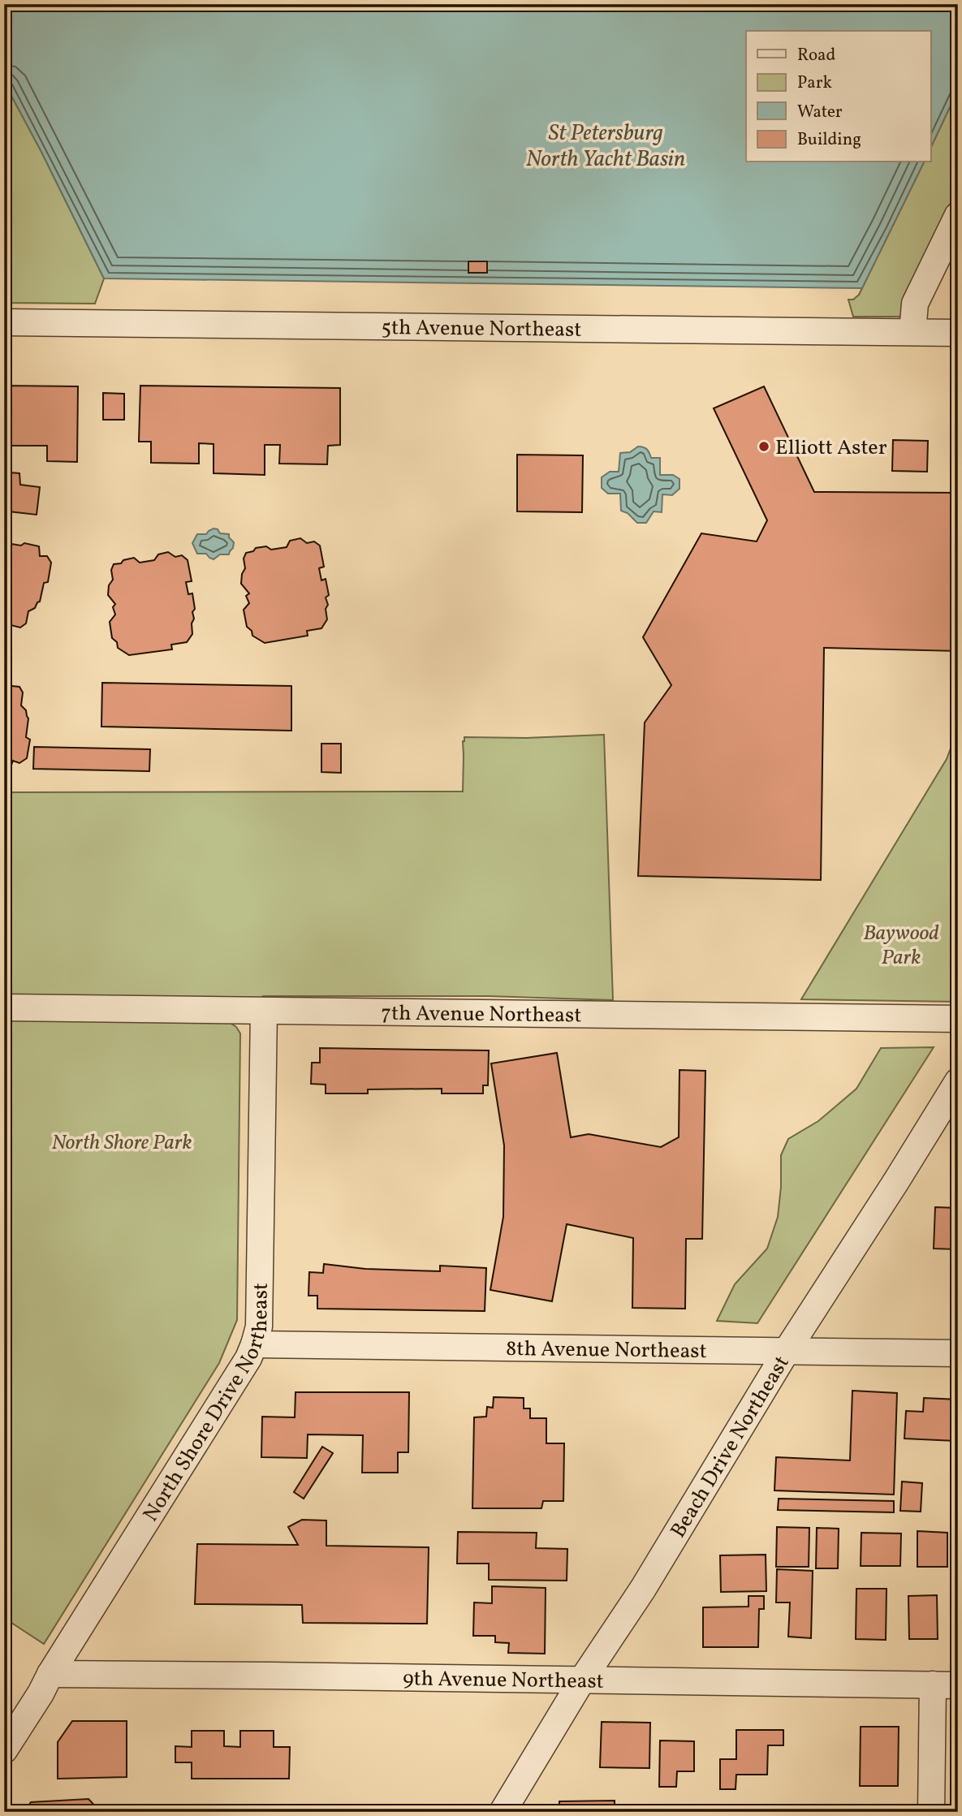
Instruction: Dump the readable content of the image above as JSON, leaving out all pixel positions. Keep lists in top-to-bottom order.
{
  "streets": {
    "street": [
      "5th Avenue Northeast",
      "7th Avenue Northeast",
      "8th Avenue Northeast",
      "North Shore Drive Northeast",
      "Beach Drive Northeast",
      "9th Avenue Northeast"
    ]
  },
  "crossings": [
    ["7th Avenue Northeast", "North Shore Drive Northeast"],
    ["8th Avenue Northeast", "North Shore Drive Northeast"],
    ["8th Avenue Northeast", "Beach Drive Northeast"],
    ["North Shore Drive Northeast", "9th Avenue Northeast"],
    ["Beach Drive Northeast", "9th Avenue Northeast"]
  ],
  "water": ["St Petersburg North Yacht Basin"],
  "parks": ["Baywood Park", "North Shore Park"],
  "places": ["Elliott Aster"],
  "legend": [
    "Road",
    "Park",
    "Water",
    "Building"
  ]
}
